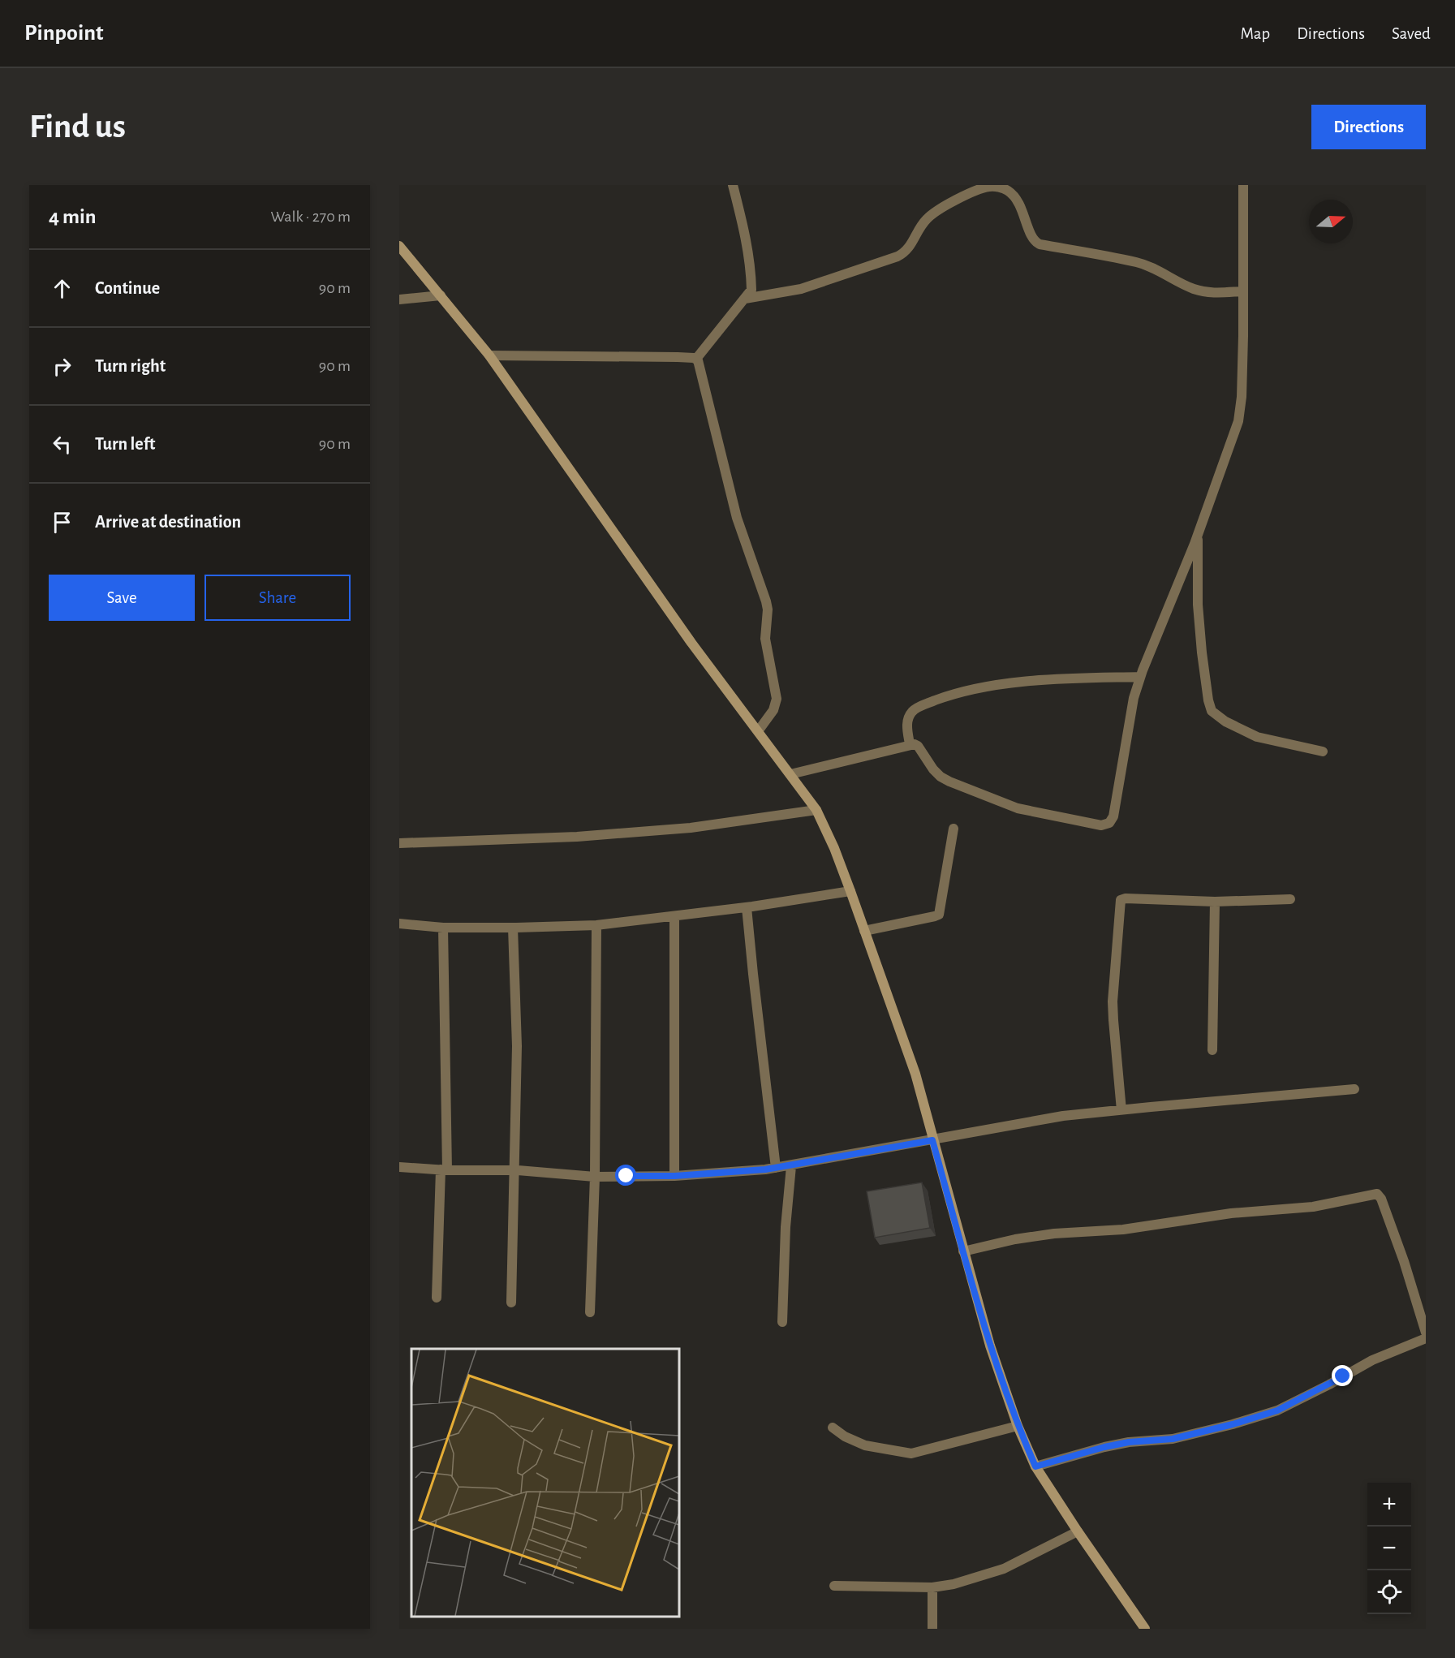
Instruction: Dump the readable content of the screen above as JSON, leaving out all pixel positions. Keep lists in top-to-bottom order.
{
  "north": "right",
  "page": {
    "header": "Pinpoint",
    "nav": ["Map", "Directions", "Saved"],
    "buttons": [
      "Directions",
      ["Save", "Share"]
    ],
    "title": "Find us",
    "heading": ["4 min", "Walk · 270 m"],
    "list": [
      ["Continue", "90 m"],
      ["Turn right", "90 m"],
      ["Turn left", "90 m"],
      "Arrive at destination"
    ],
    "map_buttons": ["+", "−"]
  }
}
